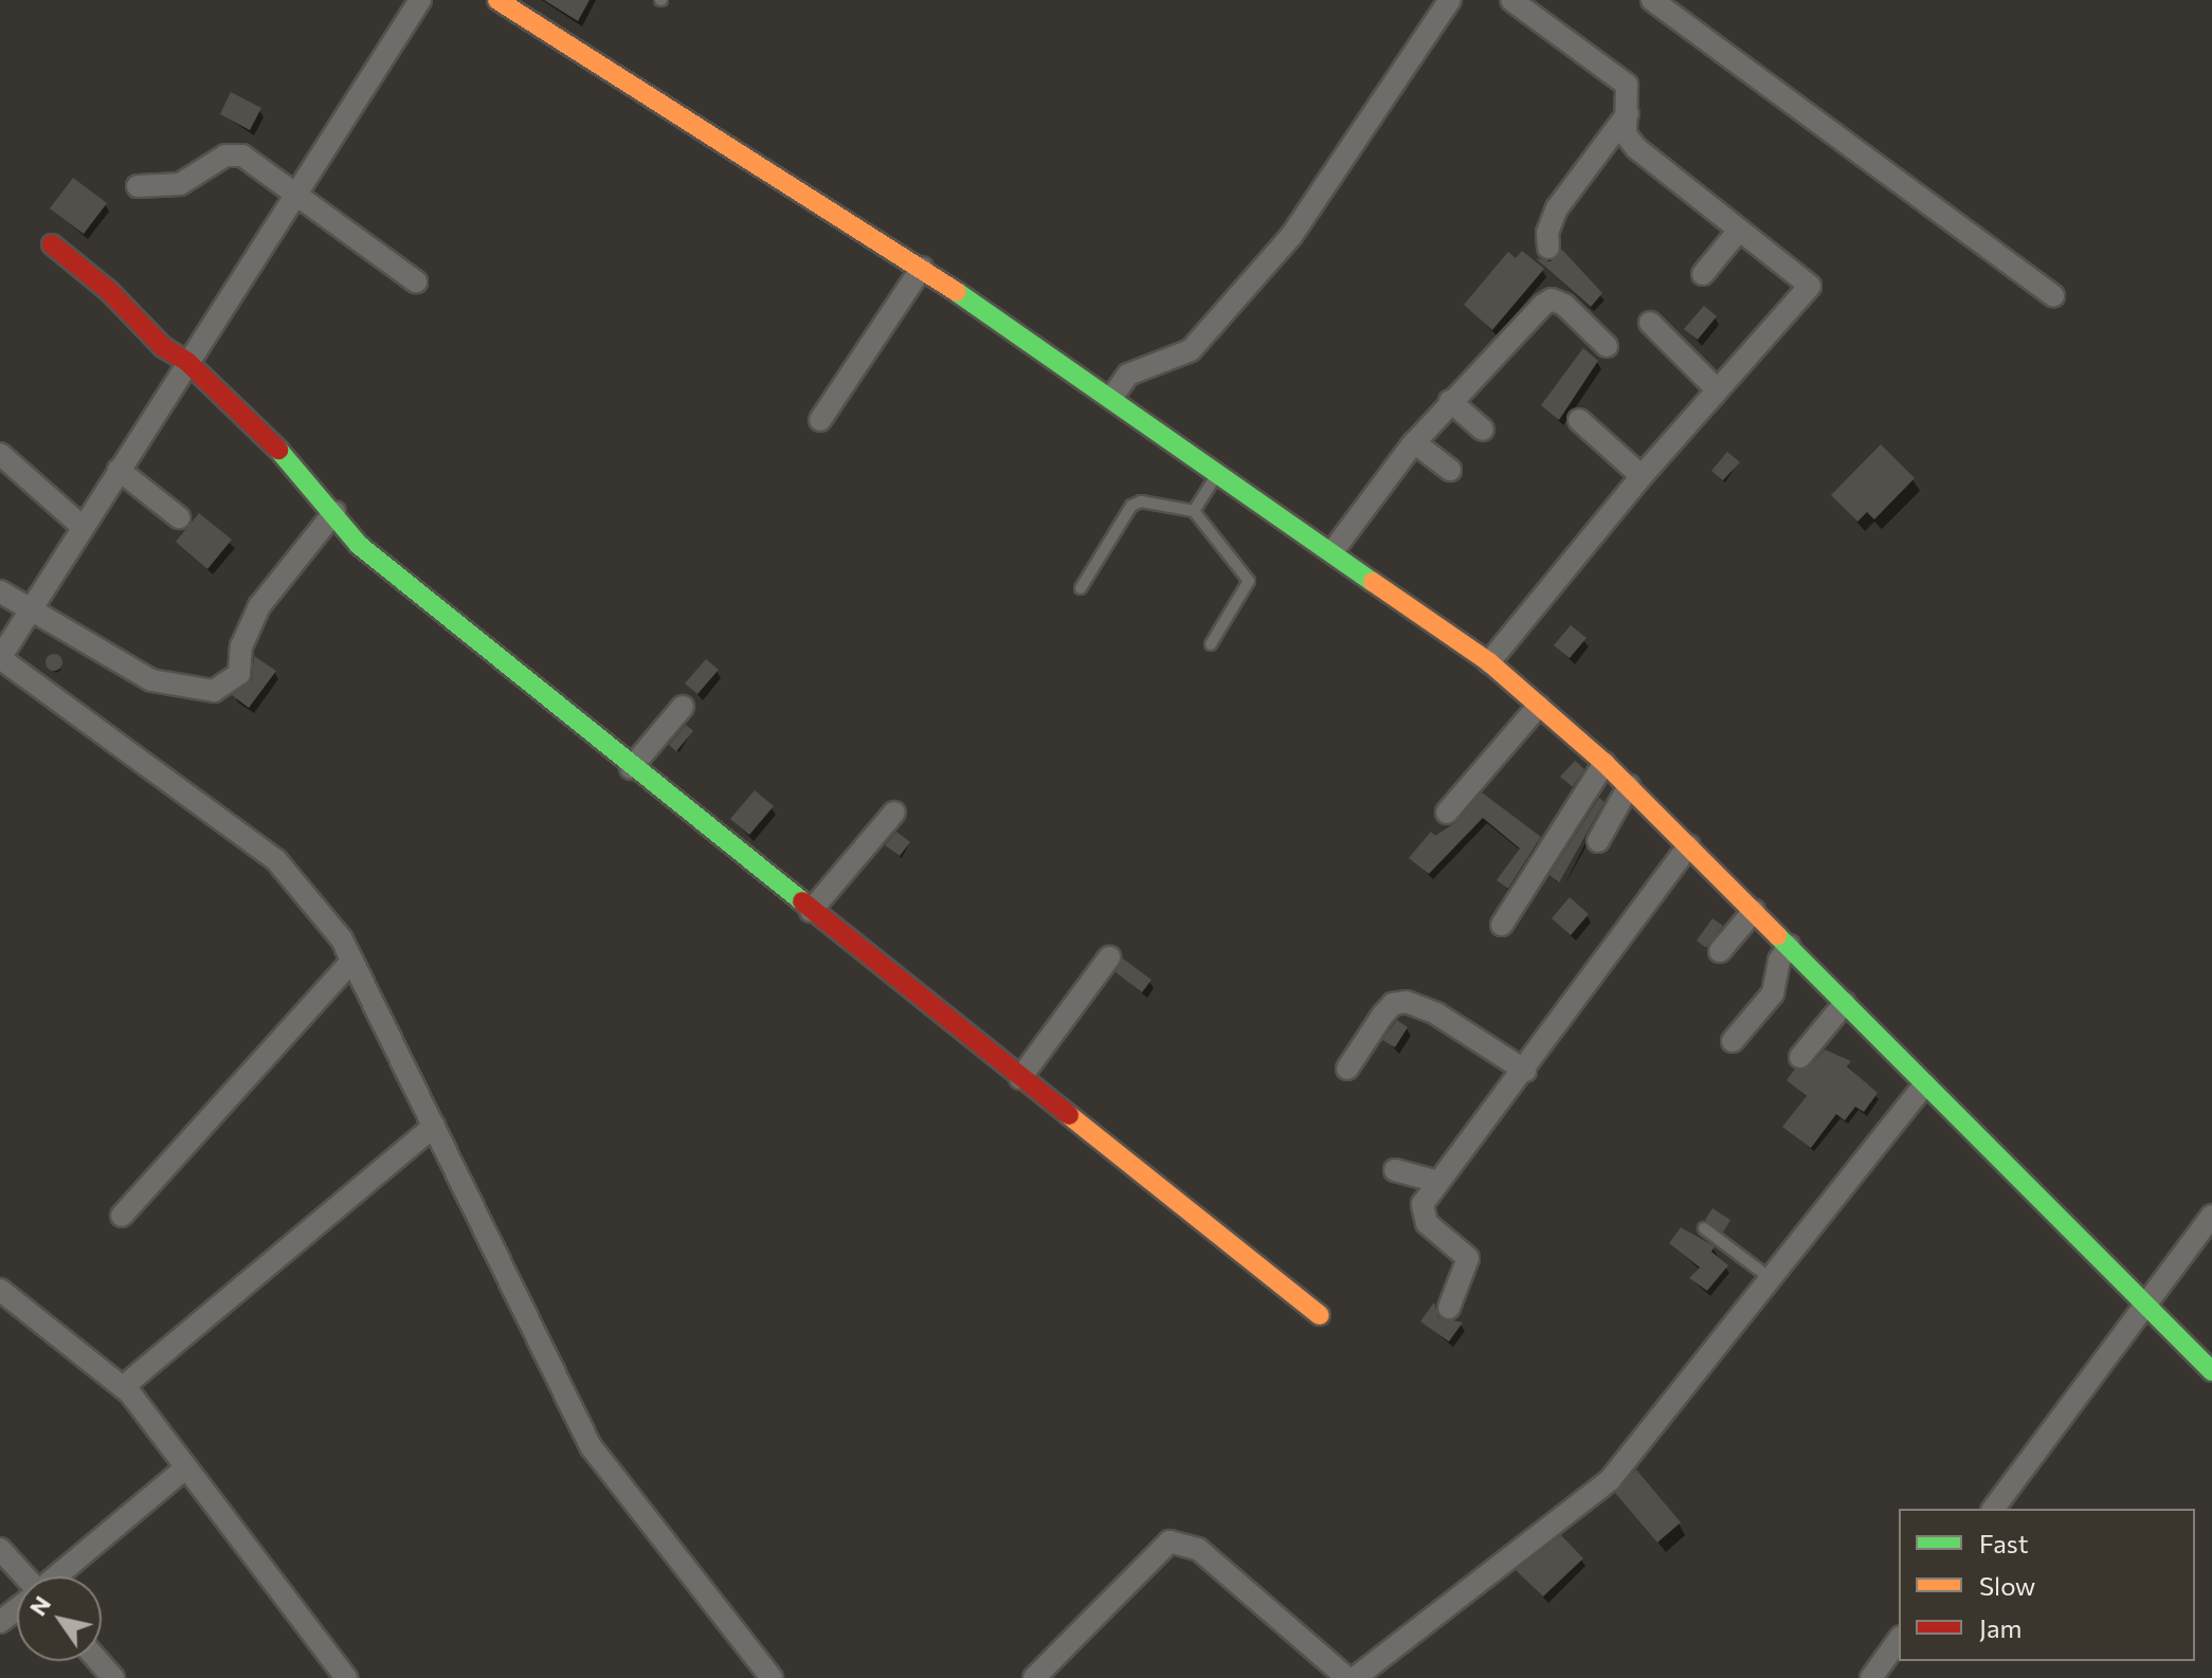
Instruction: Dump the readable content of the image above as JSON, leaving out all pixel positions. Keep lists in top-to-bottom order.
{
  "legend": ["Fast", "Slow", "Jam"],
  "north": "top left"
}
